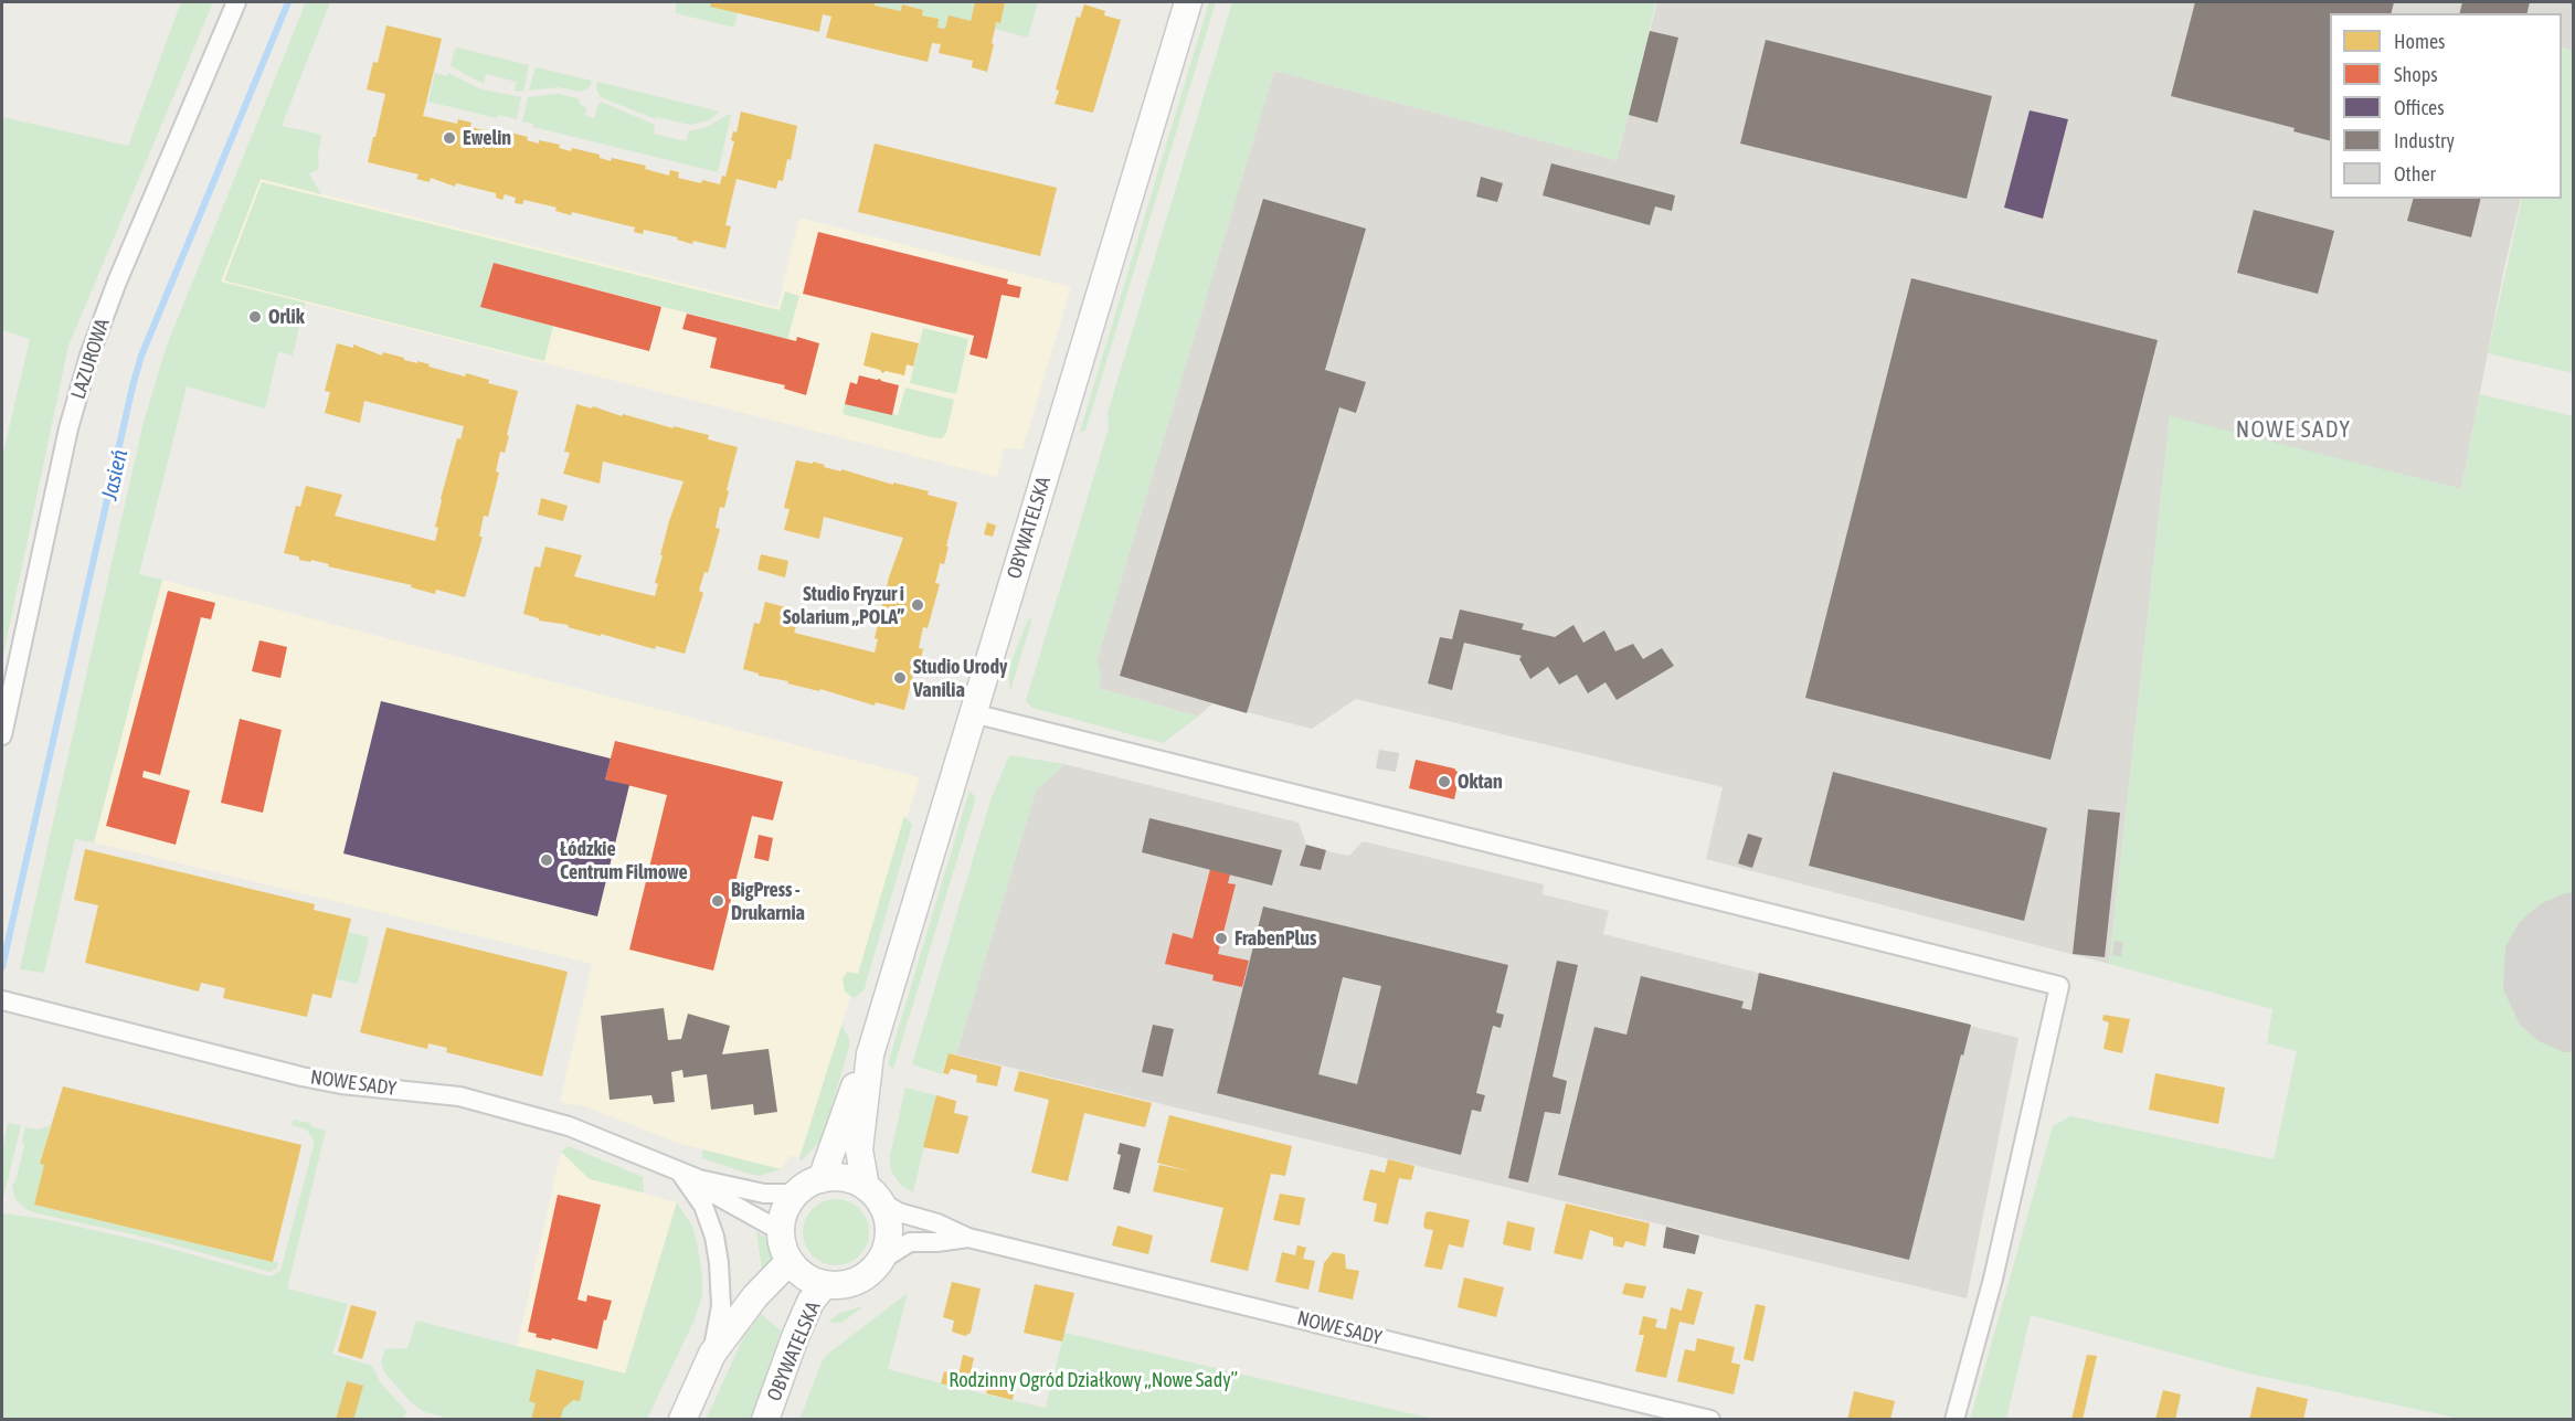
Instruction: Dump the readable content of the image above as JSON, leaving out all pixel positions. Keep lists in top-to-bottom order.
{
  "streets": {
    "main road": ["OBYWATELSKA"],
    "street": ["LAZUROWA", "NOWE SADY"]
  },
  "crossings": [
    ["OBYWATELSKA", "NOWE SADY"]
  ],
  "districts": ["NOWE SADY"],
  "water": ["Jasień"],
  "parks": ["Rodzinny Ogród Działkowy „Nowe Sady”"],
  "places": [
    "Ewelin",
    "Orlik",
    "Studio Fryzur i Solarium „POLA”",
    "Studio Urody Vanilia",
    "Oktan",
    "Łódzkie Centrum Filmowe",
    "BigPress - Drukarnia",
    "FrabenPlus"
  ],
  "legend": [
    "Homes",
    "Shops",
    "Offices",
    "Industry",
    "Other"
  ]
}
